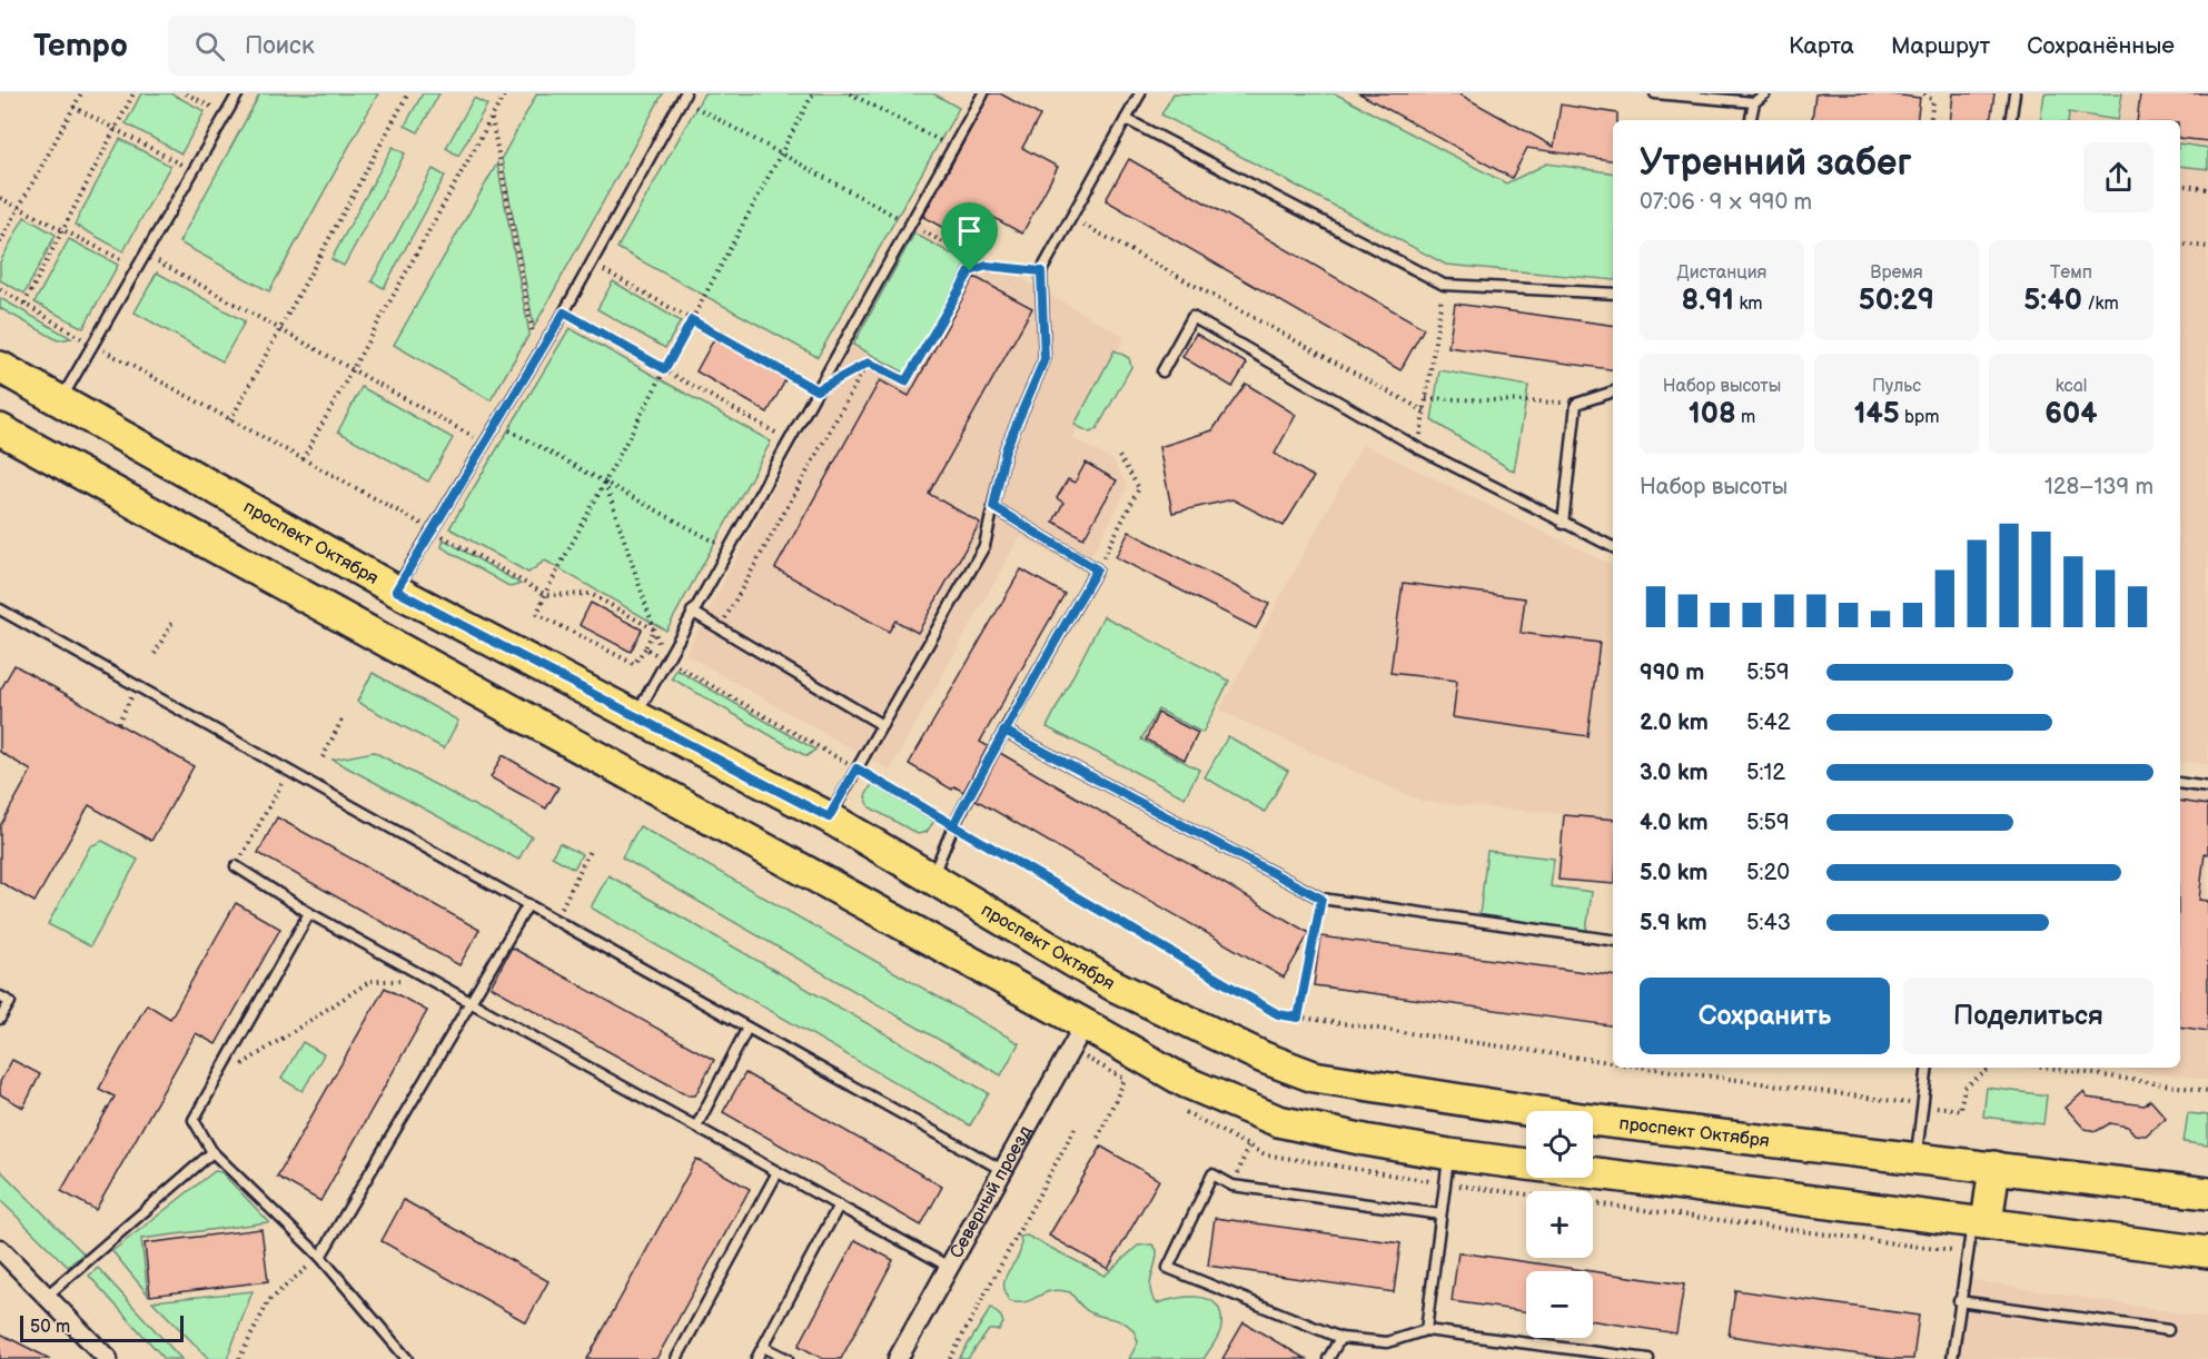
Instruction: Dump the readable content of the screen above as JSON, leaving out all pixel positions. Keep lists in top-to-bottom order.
{
  "streets": {
    "main road": ["проспект Октября"],
    "street": ["Северный проезд"]
  },
  "scale_bar": "50 m",
  "page": {
    "header": "Tempo",
    "search": "Поиск",
    "nav": ["Карта", "Маршрут", "Сохранённые"],
    "heading": ["Утренний забег", "07:06 · 9 × 990 m"],
    "stats": [
      ["Дистанция", "8.91 km"],
      ["Время", "50:29"],
      ["Темп", "5:40 /km"],
      ["Набор высоты", "108 m"],
      ["Пульс", "145 bpm"],
      ["kcal", "604"]
    ],
    "chart": ["Набор высоты", "128–139 m"],
    "list": [
      {
        "name": "990 m",
        "note": "5:59"
      },
      {
        "name": "2.0 km",
        "note": "5:42"
      },
      {
        "name": "3.0 km",
        "note": "5:12"
      },
      {
        "name": "4.0 km",
        "note": "5:59"
      },
      {
        "name": "5.0 km",
        "note": "5:20"
      },
      {
        "name": "5.9 km",
        "note": "5:43"
      }
    ],
    "buttons": ["Сохранить", "Поделиться"],
    "map_buttons": ["+", "−"],
    "scale": "50 m"
  }
}
